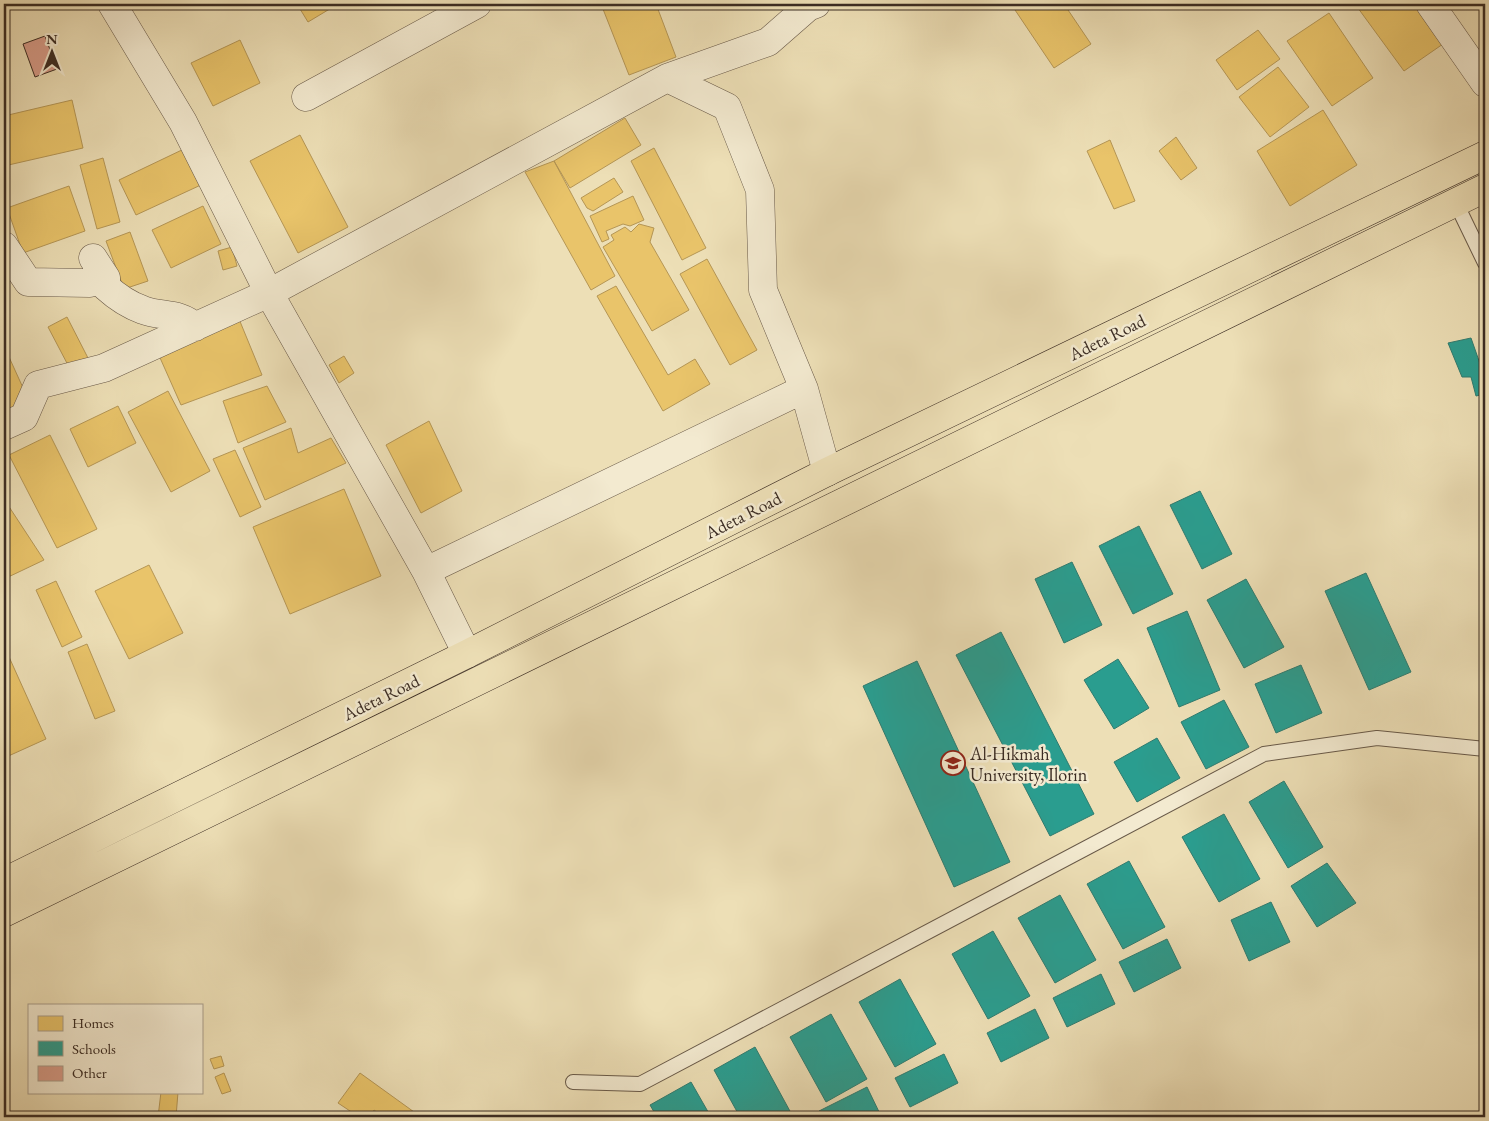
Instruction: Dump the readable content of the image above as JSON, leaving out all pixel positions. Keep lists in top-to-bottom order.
{
  "streets": {
    "main road": ["Adeta Road"]
  },
  "places": {
    "school or university": ["Al-Hikmah University, Ilorin"]
  },
  "legend": ["Homes", "Schools", "Other"],
  "north": "top"
}
